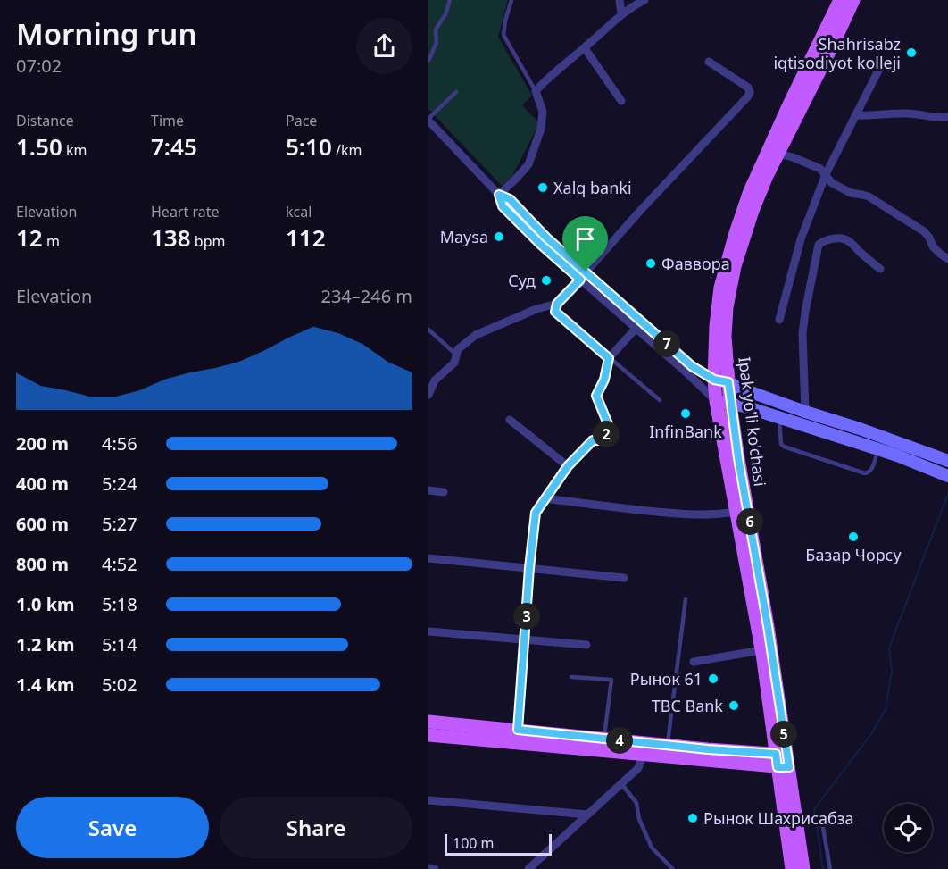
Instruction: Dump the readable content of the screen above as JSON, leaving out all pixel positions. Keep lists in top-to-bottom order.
{
  "streets": {
    "main road": ["Ipak yo'li ko'chasi"]
  },
  "places": [
    "Shahrisabz iqtisodiyot kolleji",
    "Xalq banki",
    "Maysa",
    "Фаввора",
    "Суд",
    "InfinBank",
    "Базар Чорсу",
    "Рынок 61",
    "TBC Bank",
    "Рынок Шахрисабза"
  ],
  "scale_bar": "100 m",
  "page": {
    "heading": ["Morning run", "07:02"],
    "stats": [
      ["Distance", "1.50 km"],
      ["Time", "7:45"],
      ["Pace", "5:10 /km"],
      ["Elevation", "12 m"],
      ["Heart rate", "138 bpm"],
      ["kcal", "112"]
    ],
    "chart": ["Elevation", "234–246 m"],
    "pins": [
      "7",
      "2",
      "6",
      "3",
      "5",
      "4"
    ],
    "list": [
      {
        "name": "200 m",
        "note": "4:56"
      },
      {
        "name": "400 m",
        "note": "5:24"
      },
      {
        "name": "600 m",
        "note": "5:27"
      },
      {
        "name": "800 m",
        "note": "4:52"
      },
      {
        "name": "1.0 km",
        "note": "5:18"
      },
      {
        "name": "1.2 km",
        "note": "5:14"
      },
      {
        "name": "1.4 km",
        "note": "5:02"
      }
    ],
    "buttons": ["Save", "Share"],
    "scale": "100 m"
  }
}
